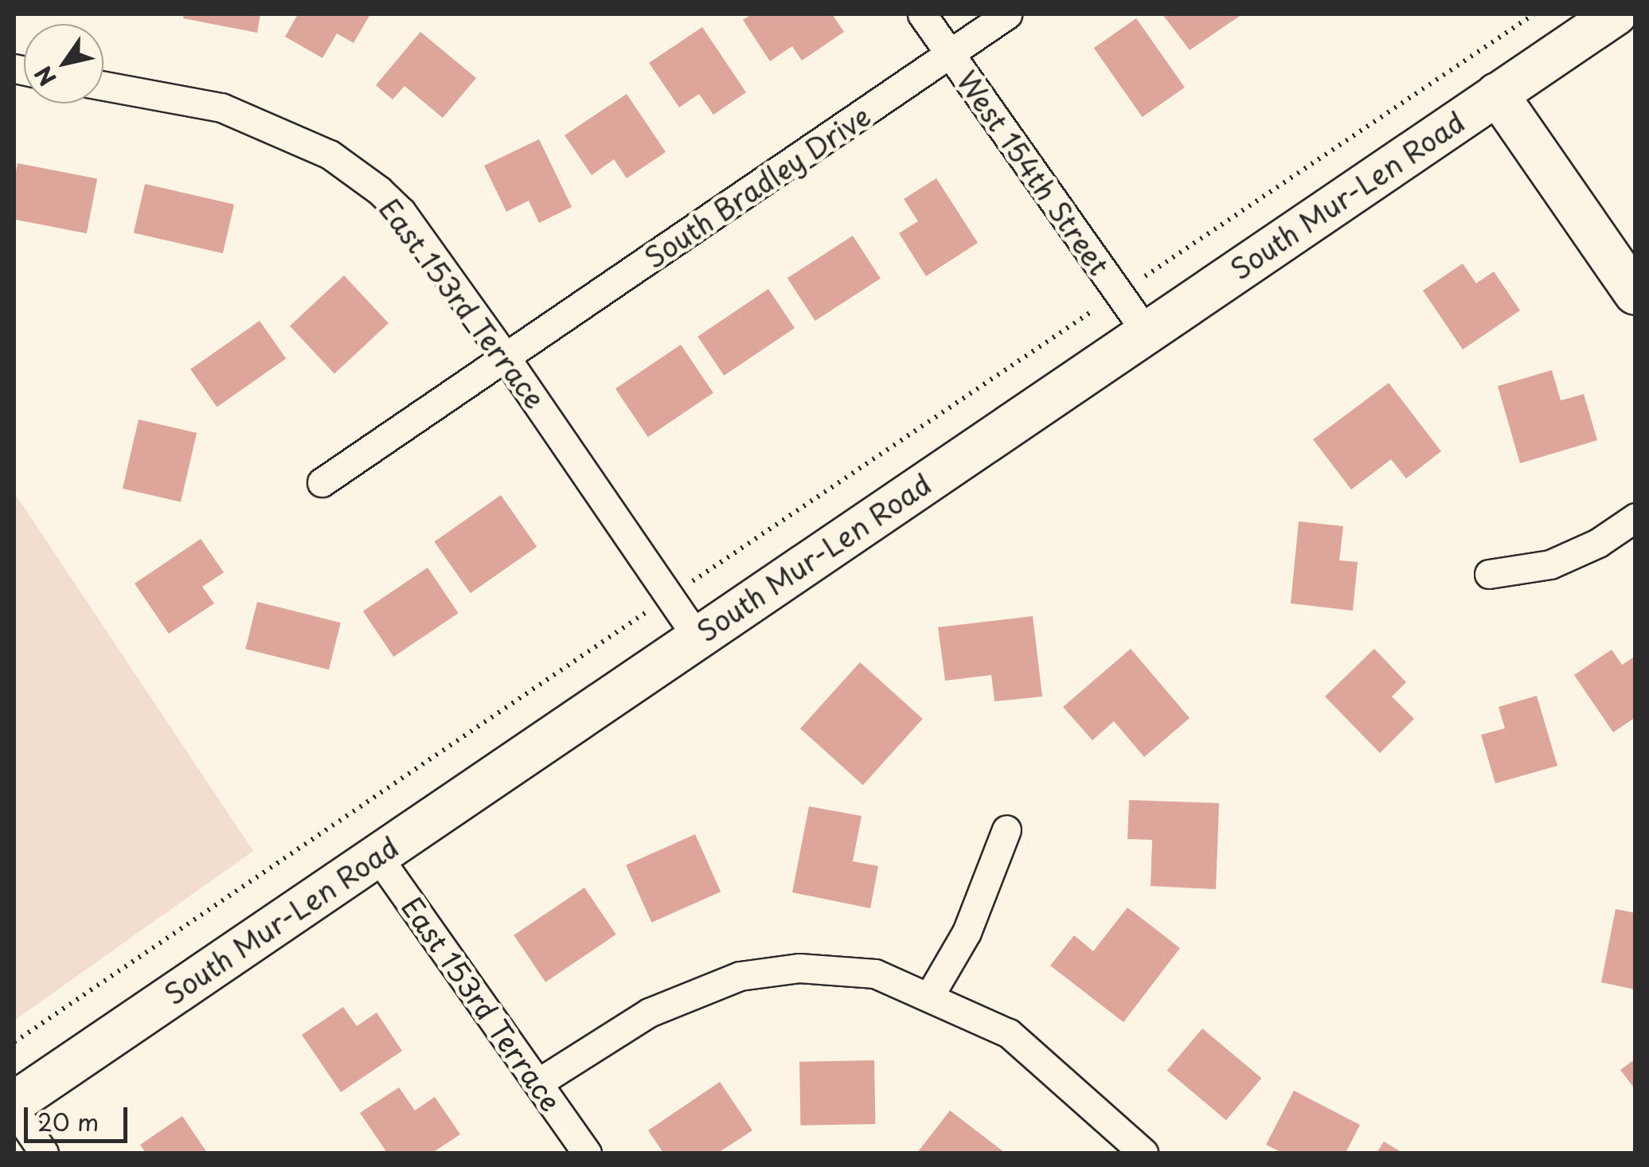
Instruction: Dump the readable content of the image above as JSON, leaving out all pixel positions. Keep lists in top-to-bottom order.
{
  "streets": {
    "main road": ["South Mur-Len Road"],
    "street": ["West 154th Street", "South Bradley Drive", "East 153rd Terrace"]
  },
  "crossings": [
    ["West 154th Street", "South Bradley Drive"],
    ["West 154th Street", "South Mur-Len Road"],
    ["South Bradley Drive", "East 153rd Terrace"],
    ["South Mur-Len Road", "East 153rd Terrace"]
  ],
  "scale_bar": "20 m",
  "north": "bottom left"
}
